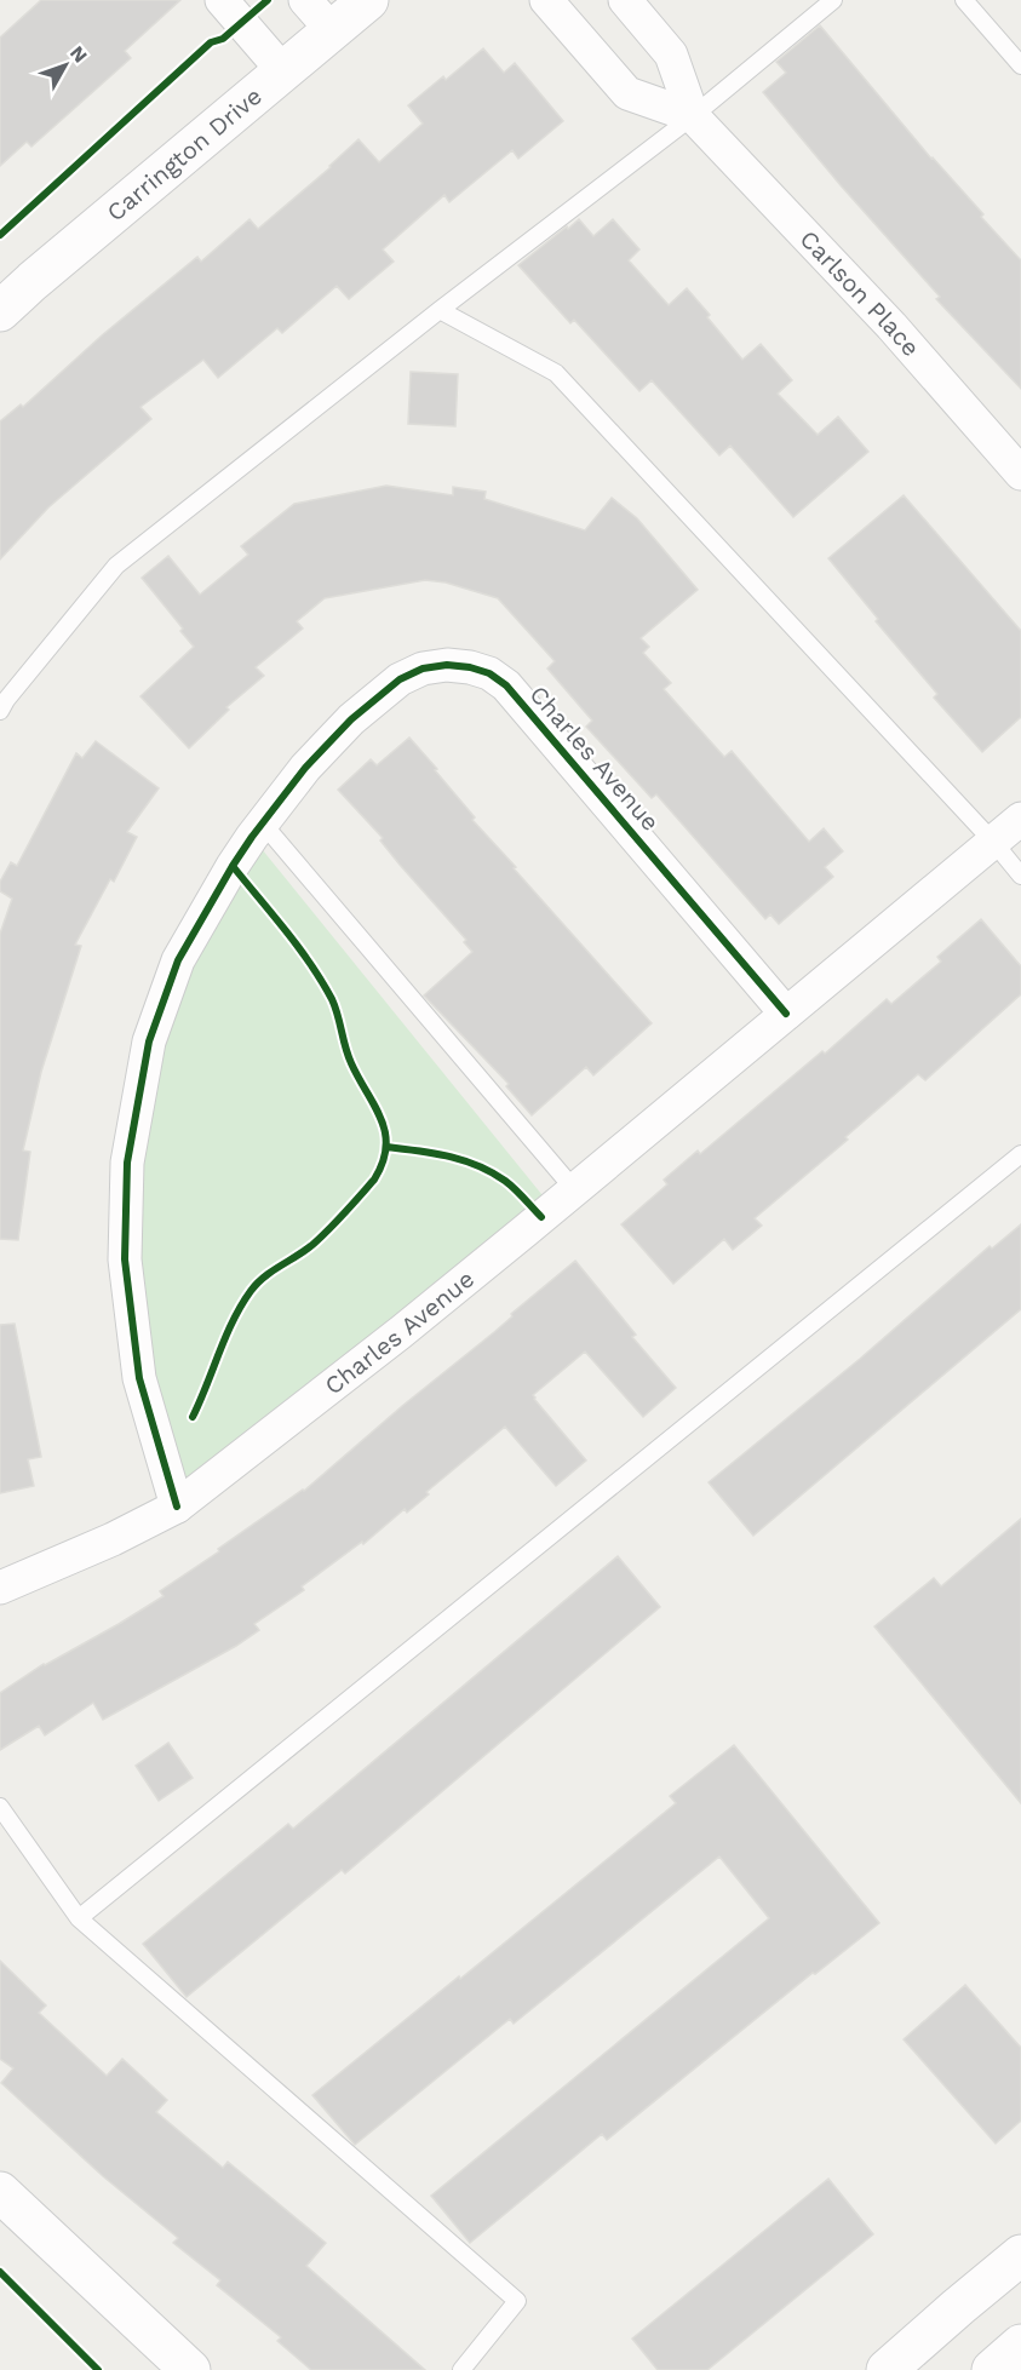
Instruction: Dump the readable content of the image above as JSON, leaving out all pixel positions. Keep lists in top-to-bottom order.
{
  "streets": {
    "street": ["Carrington Drive", "Carlson Place", "Charles Avenue"]
  },
  "north": "top right"
}
